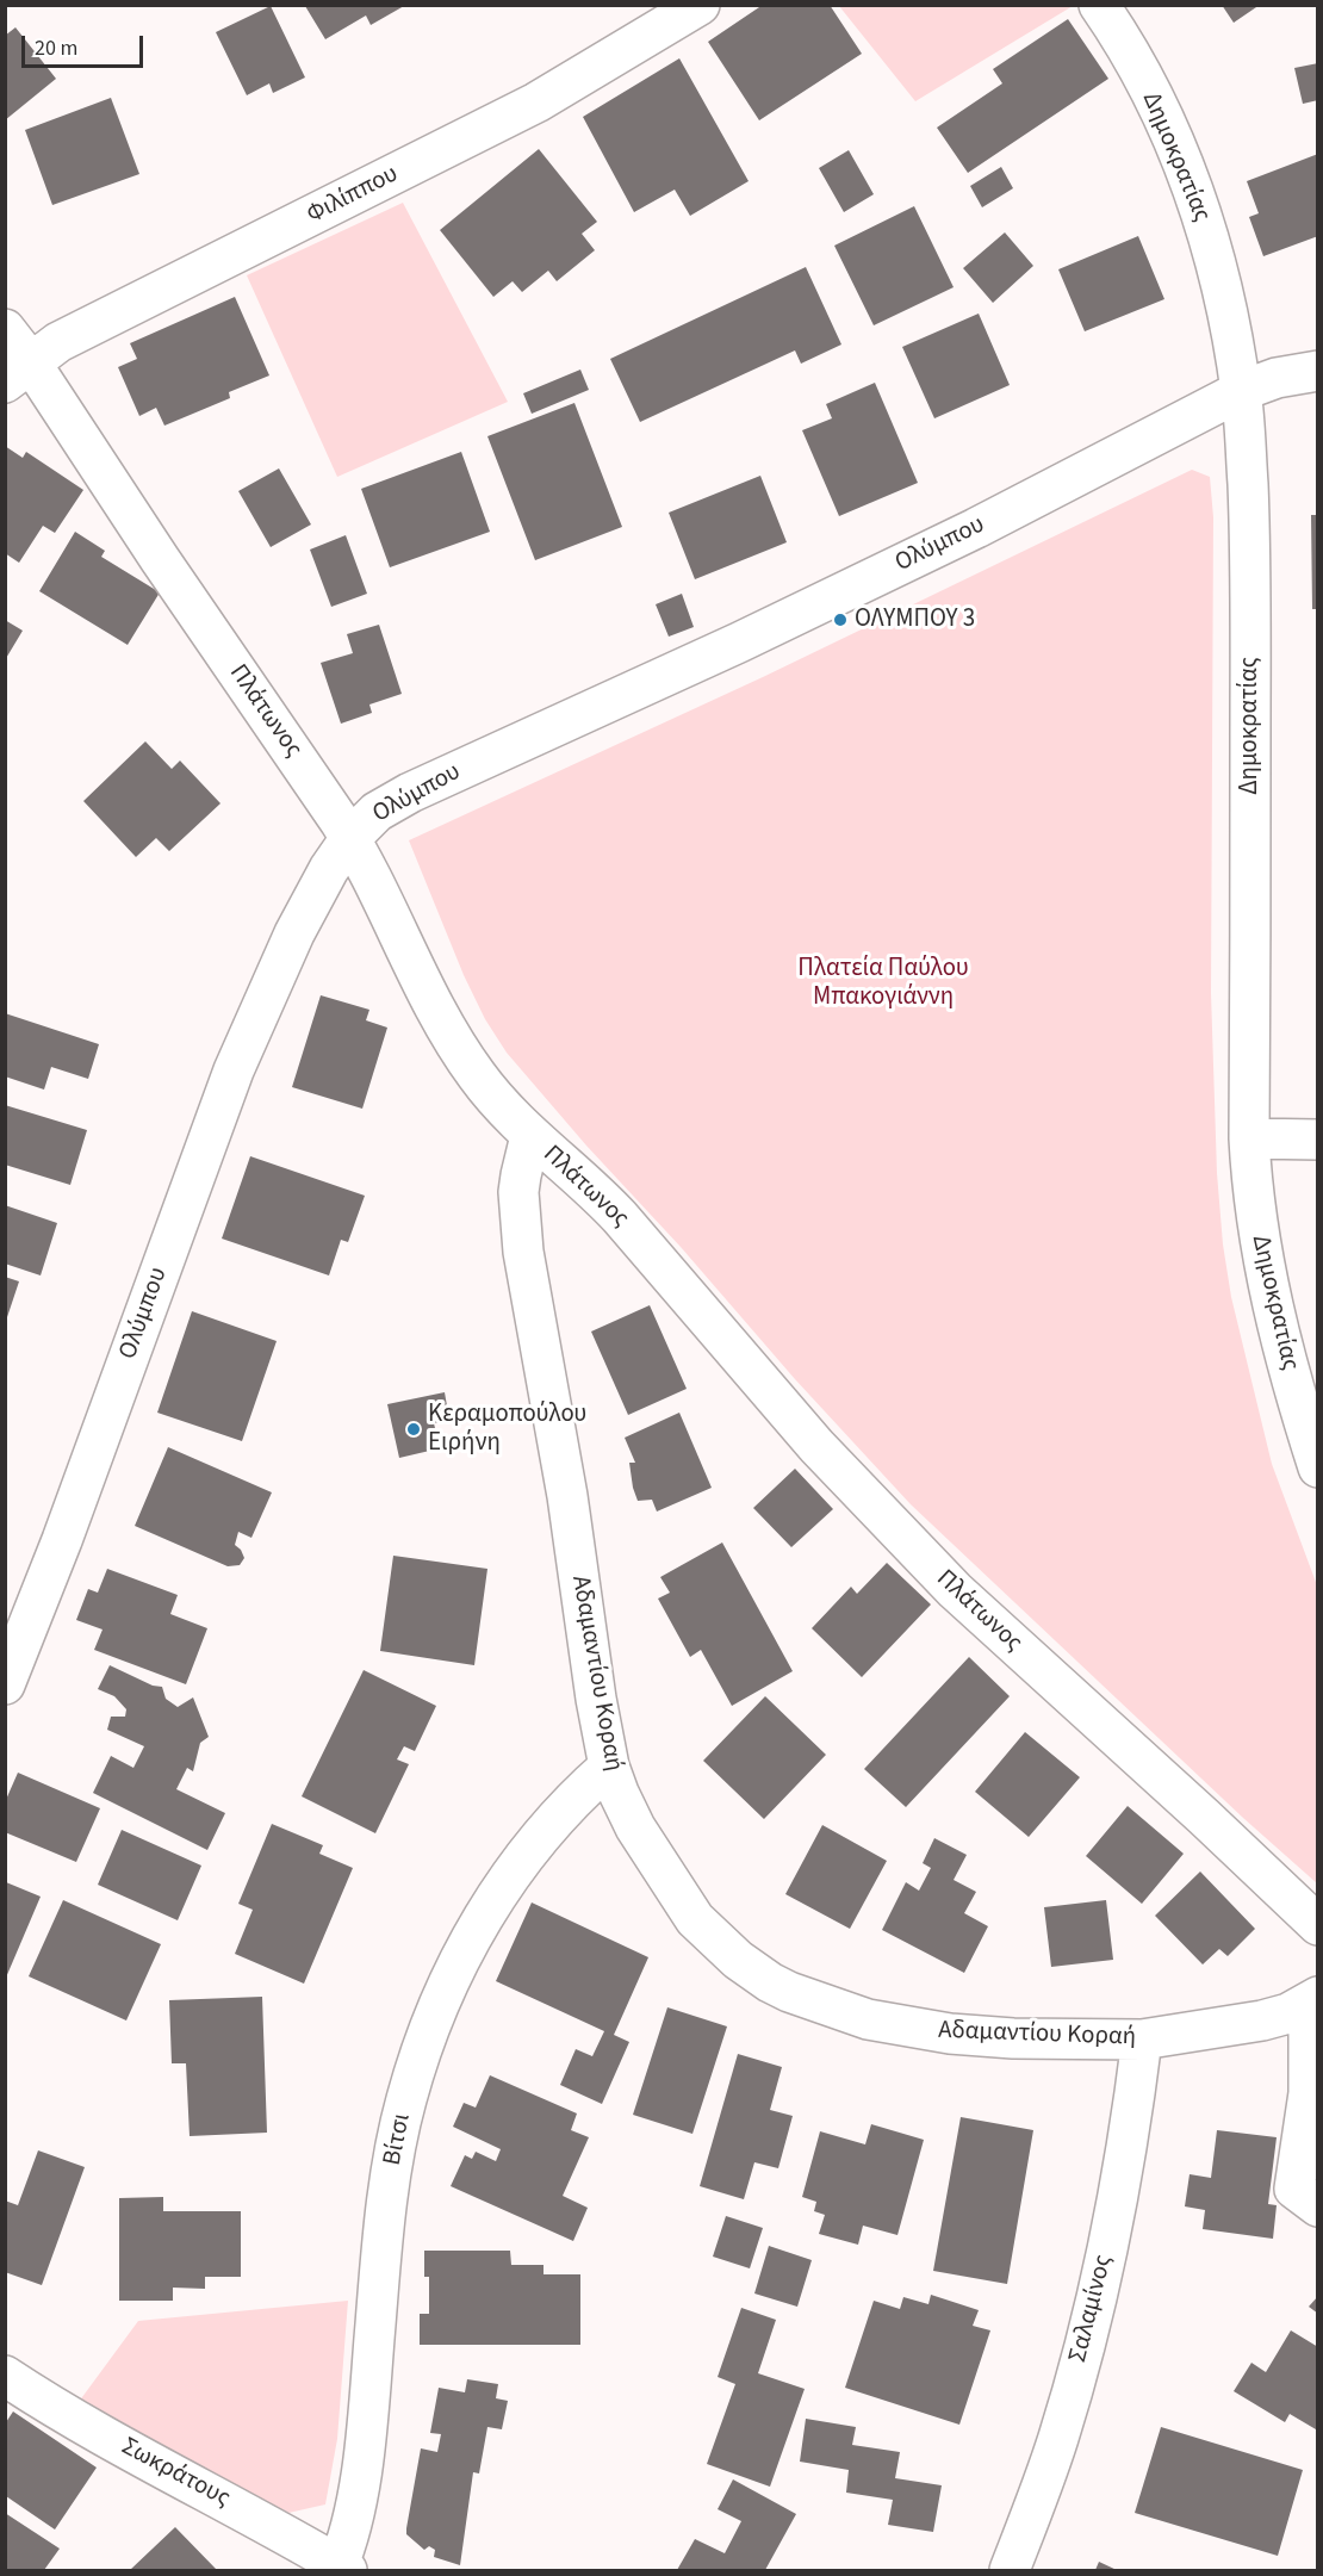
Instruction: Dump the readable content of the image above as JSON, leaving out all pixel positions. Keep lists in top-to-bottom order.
{
  "streets": {
    "street": [
      "Δημοκρατίας",
      "Φιλίππου",
      "Ολύμπου",
      "Πλάτωνος",
      "Αδαμαντίου Κοραή",
      "Βίτσι",
      "Σαλαμίνος",
      "Σωκράτους"
    ]
  },
  "crossings": [
    ["Δημοκρατίας", "Ολύμπου"],
    ["Φιλίππου", "Πλάτωνος"],
    ["Ολύμπου", "Πλάτωνος"],
    ["Πλάτωνος", "Αδαμαντίου Κοραή"],
    ["Αδαμαντίου Κοραή", "Βίτσι"],
    ["Αδαμαντίου Κοραή", "Σαλαμίνος"],
    ["Βίτσι", "Σωκράτους"]
  ],
  "parks": ["Πλατεία Παύλου Μπακογιάννη"],
  "places": ["ΟΛΥΜΠΟΥ 3", "Κεραμοπούλου Ειρήνη"],
  "scale_bar": "20 m"
}
